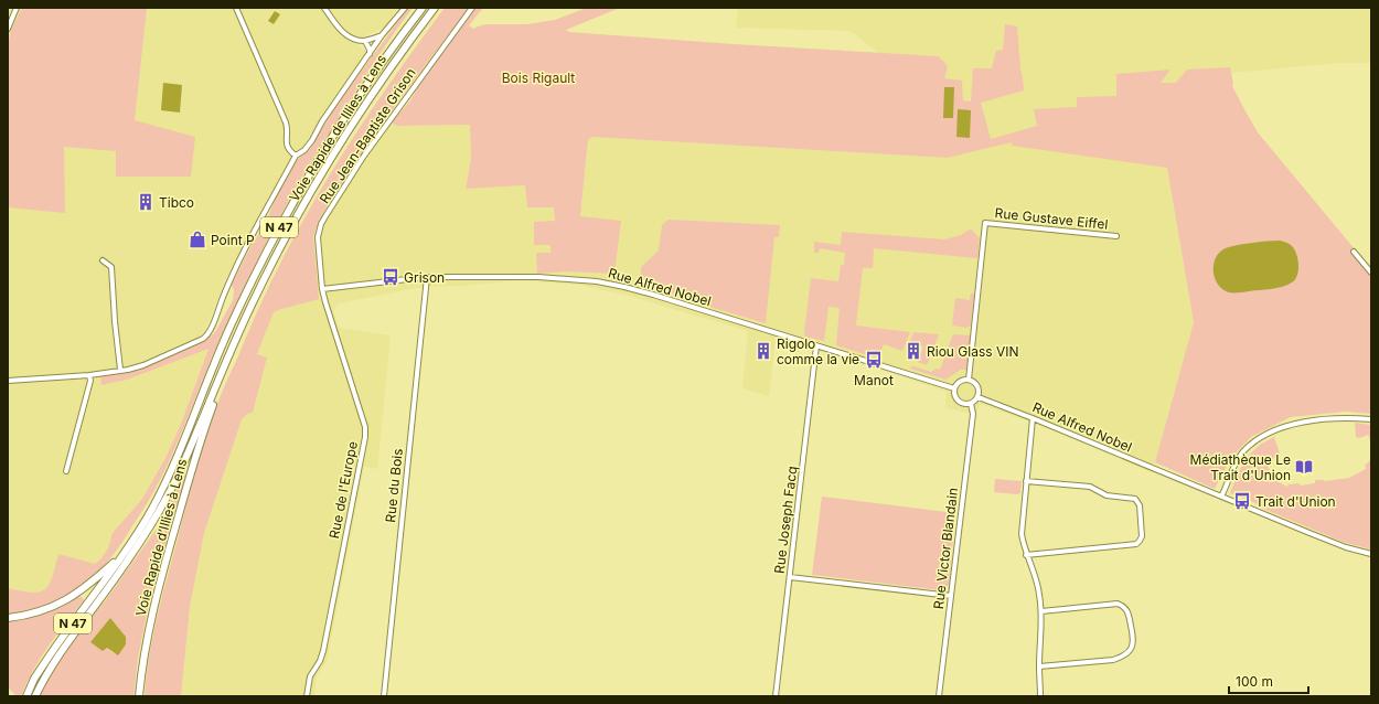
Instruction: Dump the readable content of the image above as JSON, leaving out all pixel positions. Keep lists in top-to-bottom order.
{
  "streets": {
    "highway": ["Voie Rapide de Illies à Lens", "N 47", "Voie Rapide d’Illies à Lens"],
    "street": [
      "Rue Jean-Baptiste Grison",
      "Rue Gustave Eiffel",
      "Rue Alfred Nobel",
      "Rue du Bois",
      "Rue de l'Europe",
      "Rue Joseph Facq",
      "Rue Victor Blandain"
    ]
  },
  "crossings": [
    ["Voie Rapide de Illies à Lens", "Voie Rapide d’Illies à Lens"],
    ["Rue Jean-Baptiste Grison", "Rue Alfred Nobel"],
    ["Rue Jean-Baptiste Grison", "Rue de l'Europe"],
    ["Rue Gustave Eiffel", "Rue Alfred Nobel"],
    ["Rue Gustave Eiffel", "Rue Victor Blandain"],
    ["Rue Alfred Nobel", "Rue du Bois"],
    ["Rue Alfred Nobel", "Rue de l'Europe"],
    ["Rue Alfred Nobel", "Rue Joseph Facq"],
    ["Rue Alfred Nobel", "Rue Victor Blandain"]
  ],
  "parks": ["Bois Rigault"],
  "places": {
    "building": ["Tibco", "Rigolo comme la vie", "Riou Glass VIN"],
    "shop": ["Point P"],
    "bus stop": ["Grison", "Manot", "Trait d'Union"],
    "library": ["Médiathèque Le Trait d'Union"]
  },
  "scale_bar": "100 m"
}
